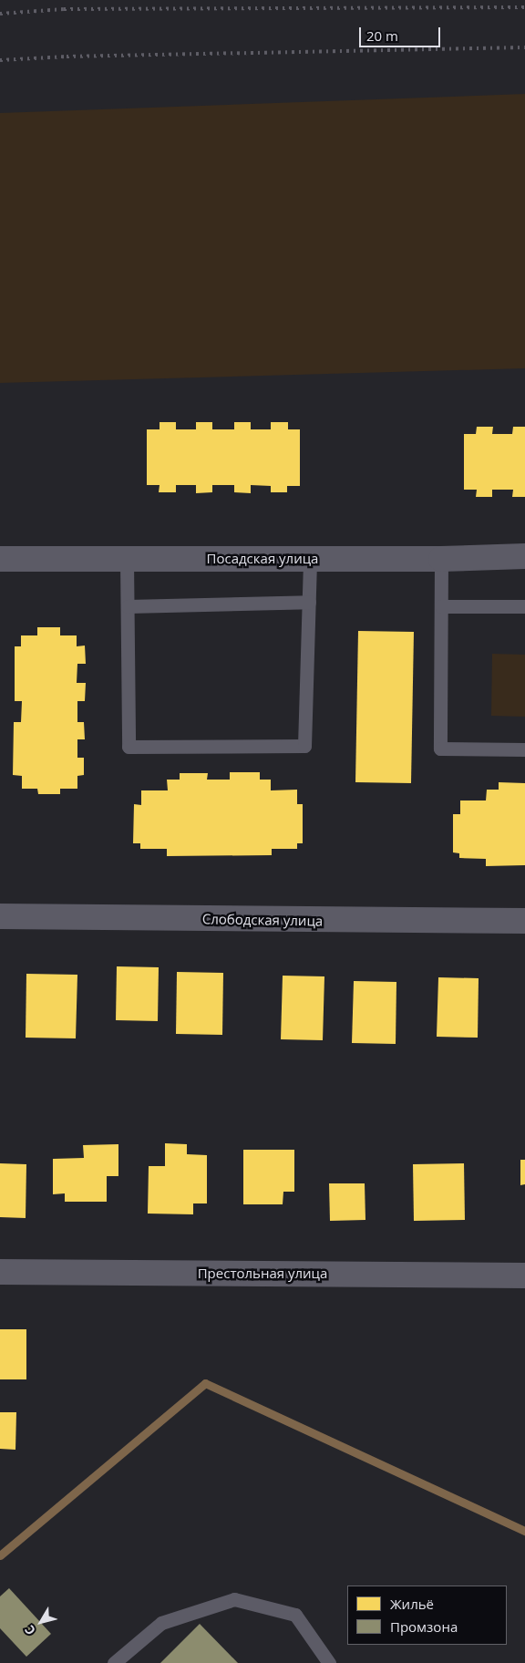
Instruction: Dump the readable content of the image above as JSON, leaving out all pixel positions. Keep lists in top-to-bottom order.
{
  "streets": {
    "street": ["Посадская улица", "Слободская улица", "Престольная улица"]
  },
  "legend": ["Жильё", "Промзона"],
  "scale_bar": "20 m",
  "north": "bottom left"
}
